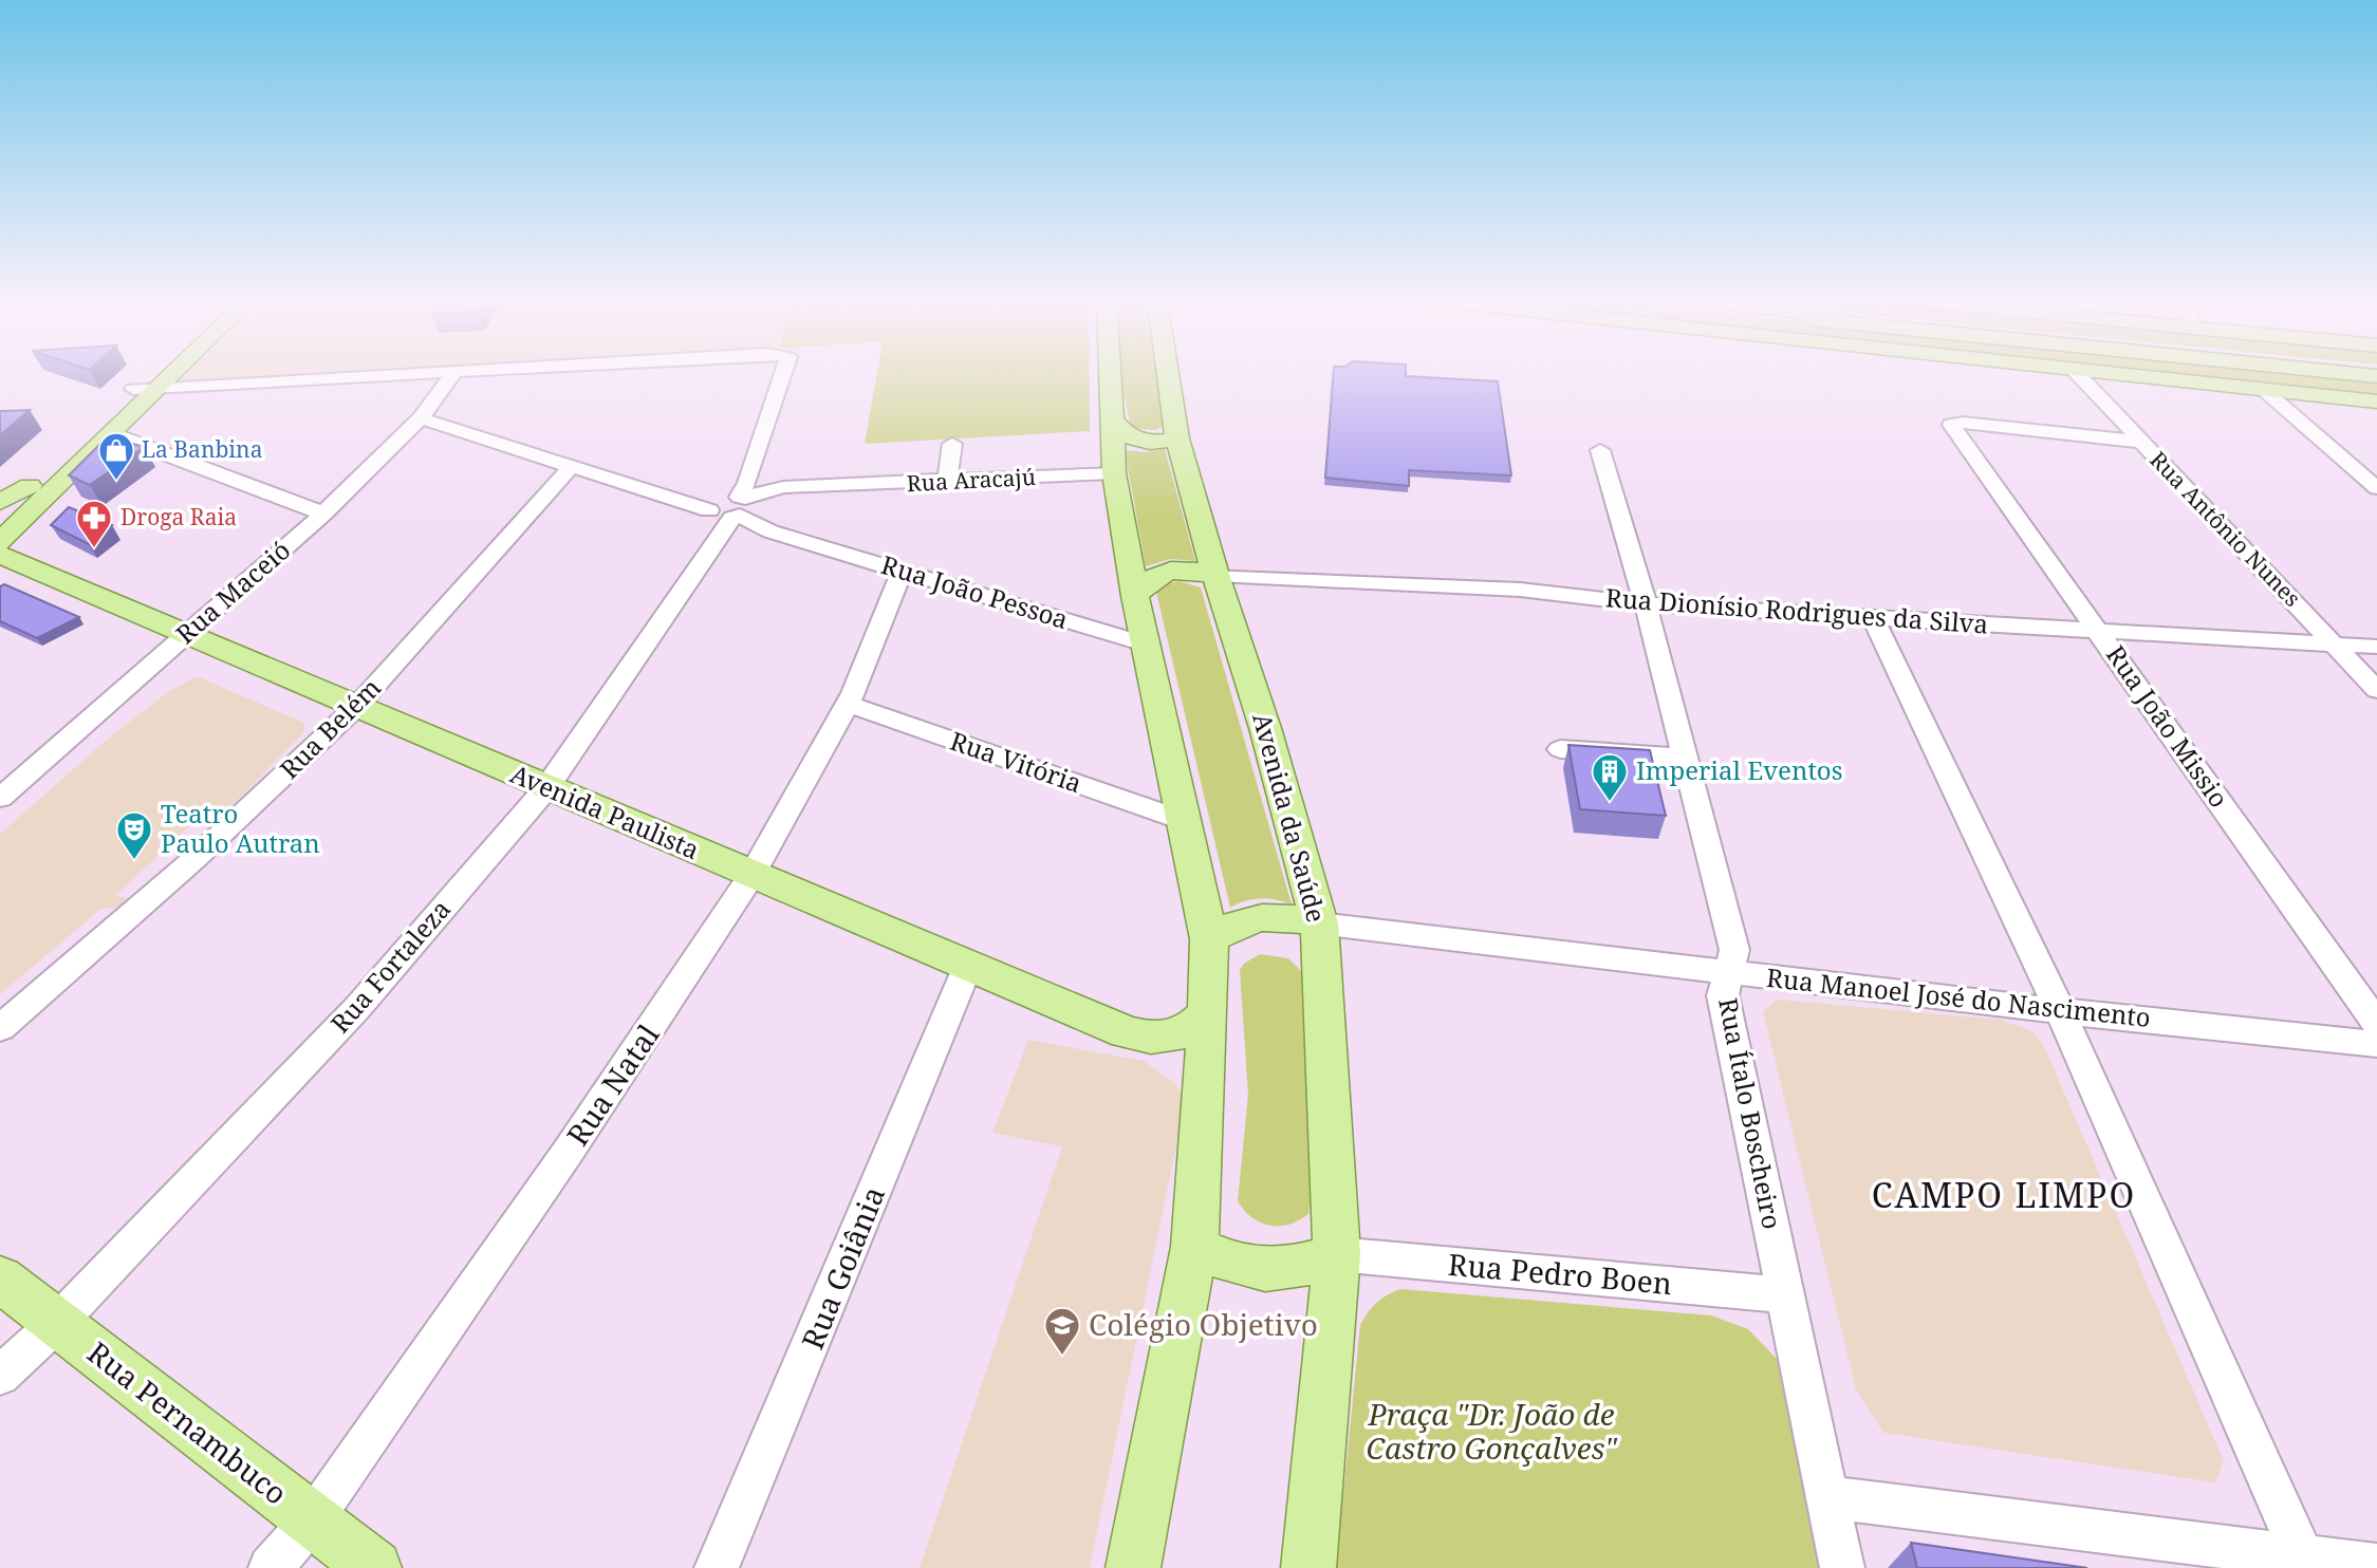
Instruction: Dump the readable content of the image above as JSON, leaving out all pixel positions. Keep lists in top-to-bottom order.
{
  "streets": {
    "main road": ["Avenida Paulista", "Avenida da Saúde", "Rua Pernambuco"],
    "street": [
      "Rua Aracajú",
      "Rua Antônio Nunes",
      "Rua Maceió",
      "Rua João Pessoa",
      "Rua Dionísio Rodrigues da Silva",
      "Rua João Missio",
      "Rua Belém",
      "Rua Vitória",
      "Rua Fortaleza",
      "Rua Manoel José do Nascimento",
      "Rua Natal",
      "Rua Ítalo Boscheiro",
      "Rua Goiânia",
      "Rua Pedro Boen"
    ]
  },
  "crossings": [
    ["Rua Aracajú", "Rua João Pessoa"],
    ["Rua Aracajú", "Rua Fortaleza"],
    ["Rua Antônio Nunes", "Rua Dionísio Rodrigues da Silva"],
    ["Rua Antônio Nunes", "Rua João Missio"],
    ["Rua Maceió", "Rua João Pessoa"],
    ["Rua Maceió", "Avenida Paulista"],
    ["Rua João Pessoa", "Rua Belém"],
    ["Rua João Pessoa", "Rua Fortaleza"],
    ["Rua João Pessoa", "Rua Natal"],
    ["Rua Dionísio Rodrigues da Silva", "Rua João Missio"],
    ["Rua Dionísio Rodrigues da Silva", "Avenida da Saúde"],
    ["Rua Dionísio Rodrigues da Silva", "Rua Ítalo Boscheiro"],
    ["Rua Belém", "Avenida Paulista"],
    ["Rua Vitória", "Rua Natal"],
    ["Avenida Paulista", "Rua Fortaleza"],
    ["Avenida Paulista", "Rua Natal"],
    ["Avenida Paulista", "Rua Goiânia"],
    ["Avenida da Saúde", "Rua Manoel José do Nascimento"],
    ["Avenida da Saúde", "Rua Pedro Boen"],
    ["Rua Fortaleza", "Rua Pernambuco"],
    ["Rua Manoel José do Nascimento", "Rua Ítalo Boscheiro"],
    ["Rua Natal", "Rua Pernambuco"],
    ["Rua Ítalo Boscheiro", "Rua Pedro Boen"]
  ],
  "districts": ["CAMPO LIMPO"],
  "parks": ["Praça \"Dr. João de Castro Gonçalves\""],
  "places": {
    "shop": ["La Banbina"],
    "pharmacy": ["Droga Raia"],
    "building": ["Imperial Eventos"],
    "theatre": ["Teatro Paulo Autran"],
    "school or university": ["Colégio Objetivo"]
  }
}
